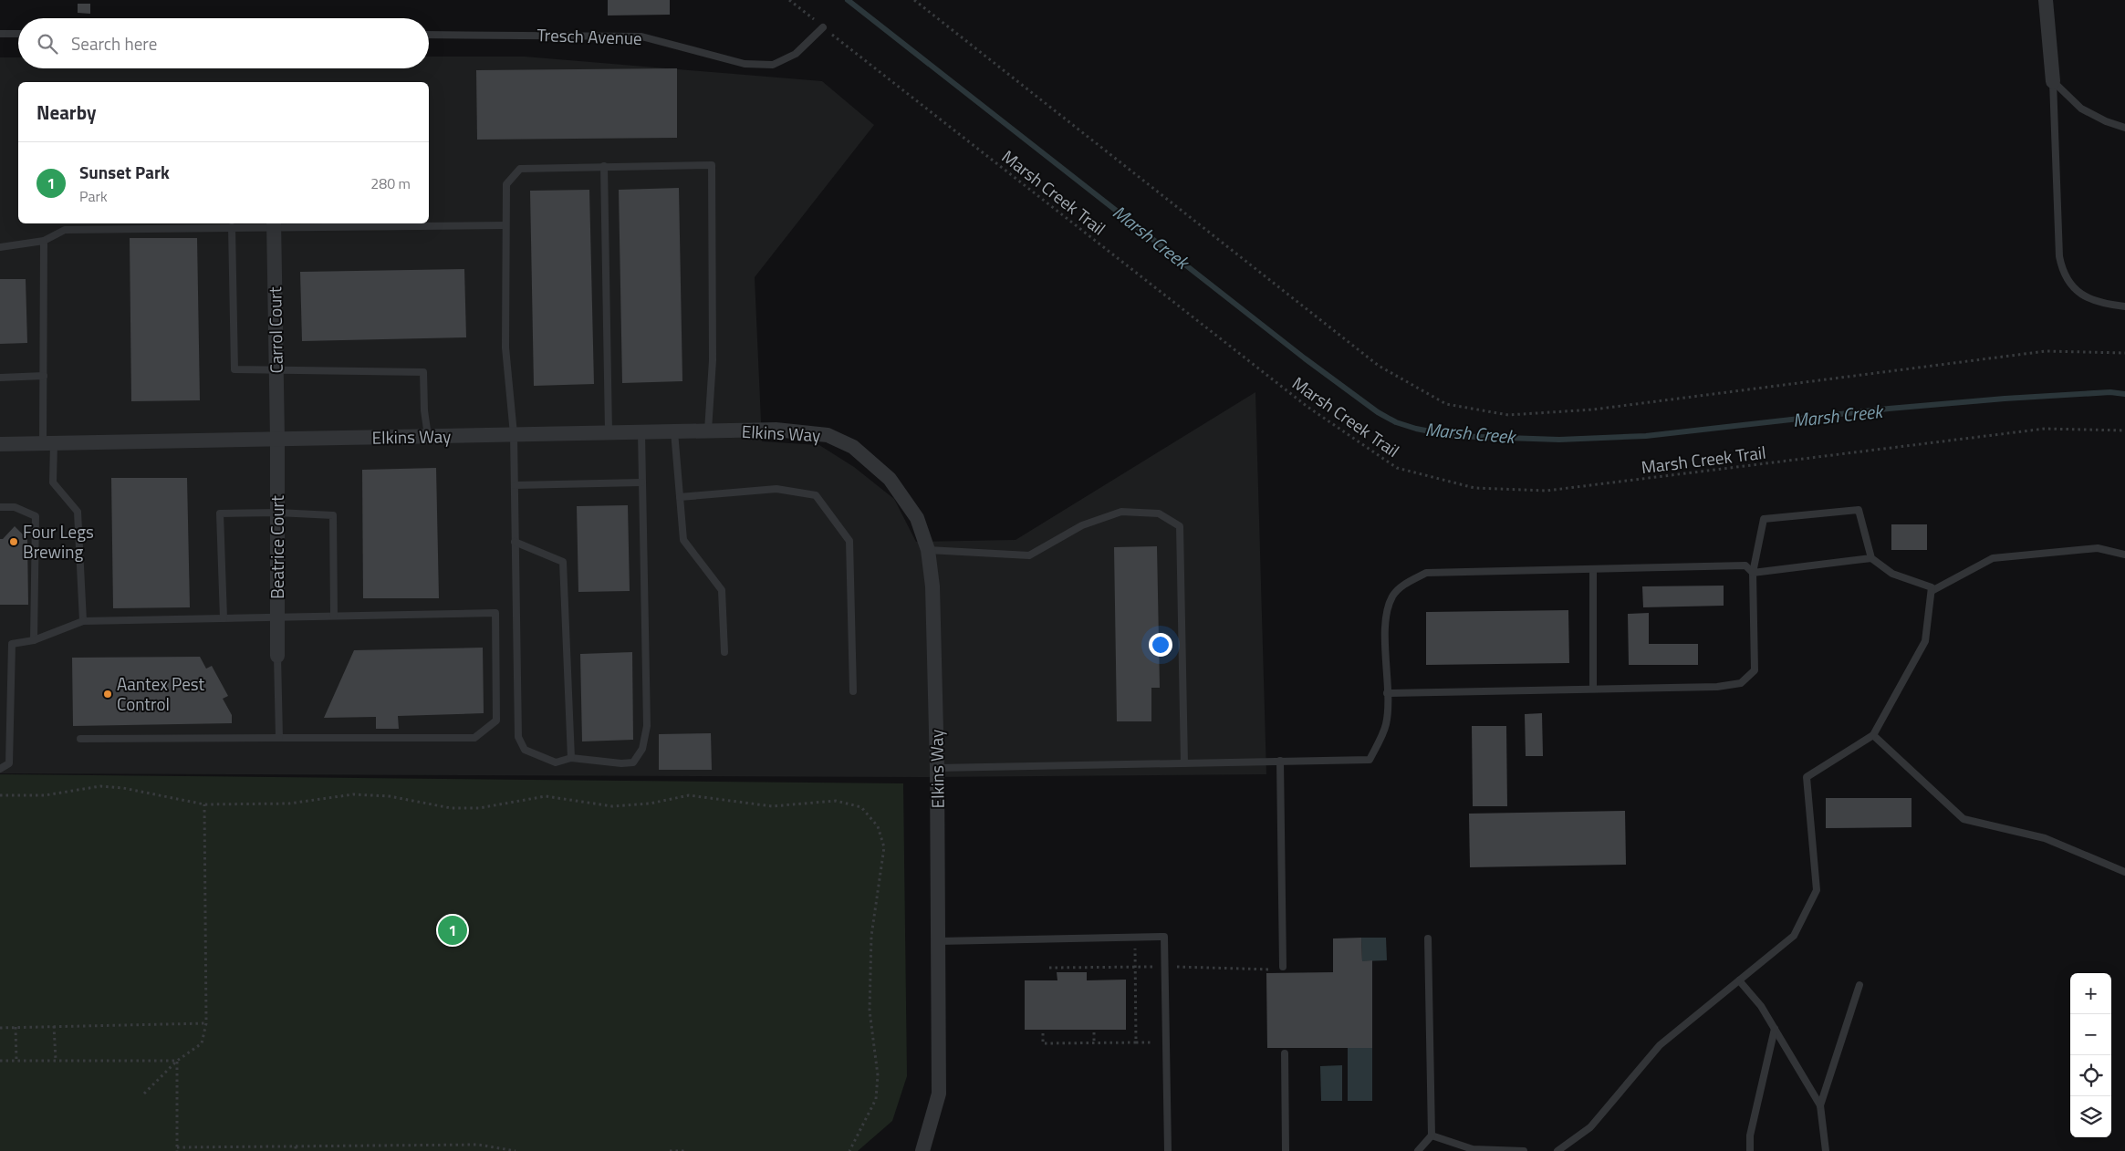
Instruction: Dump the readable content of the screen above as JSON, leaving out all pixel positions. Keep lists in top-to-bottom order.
{
  "streets": {
    "street": ["Carrol Court", "Elkins Way", "Beatrice Court"],
    "lane": ["Tresch Avenue"],
    "path": ["Marsh Creek Trail"]
  },
  "crossings": [
    ["Tresch Avenue", "Marsh Creek Trail"],
    ["Carrol Court", "Elkins Way"],
    ["Carrol Court", "Beatrice Court"],
    ["Elkins Way", "Beatrice Court"]
  ],
  "water": ["Marsh Creek"],
  "places": ["Four Legs Brewing", "Aantex Pest Control"],
  "page": {
    "search": "Search here",
    "heading": "Nearby",
    "list": [
      {
        "mark": "1",
        "name": "Sunset Park",
        "note": "Park",
        "value": "280 m"
      }
    ],
    "pins": "1",
    "map_buttons": ["+", "−"]
  }
}
